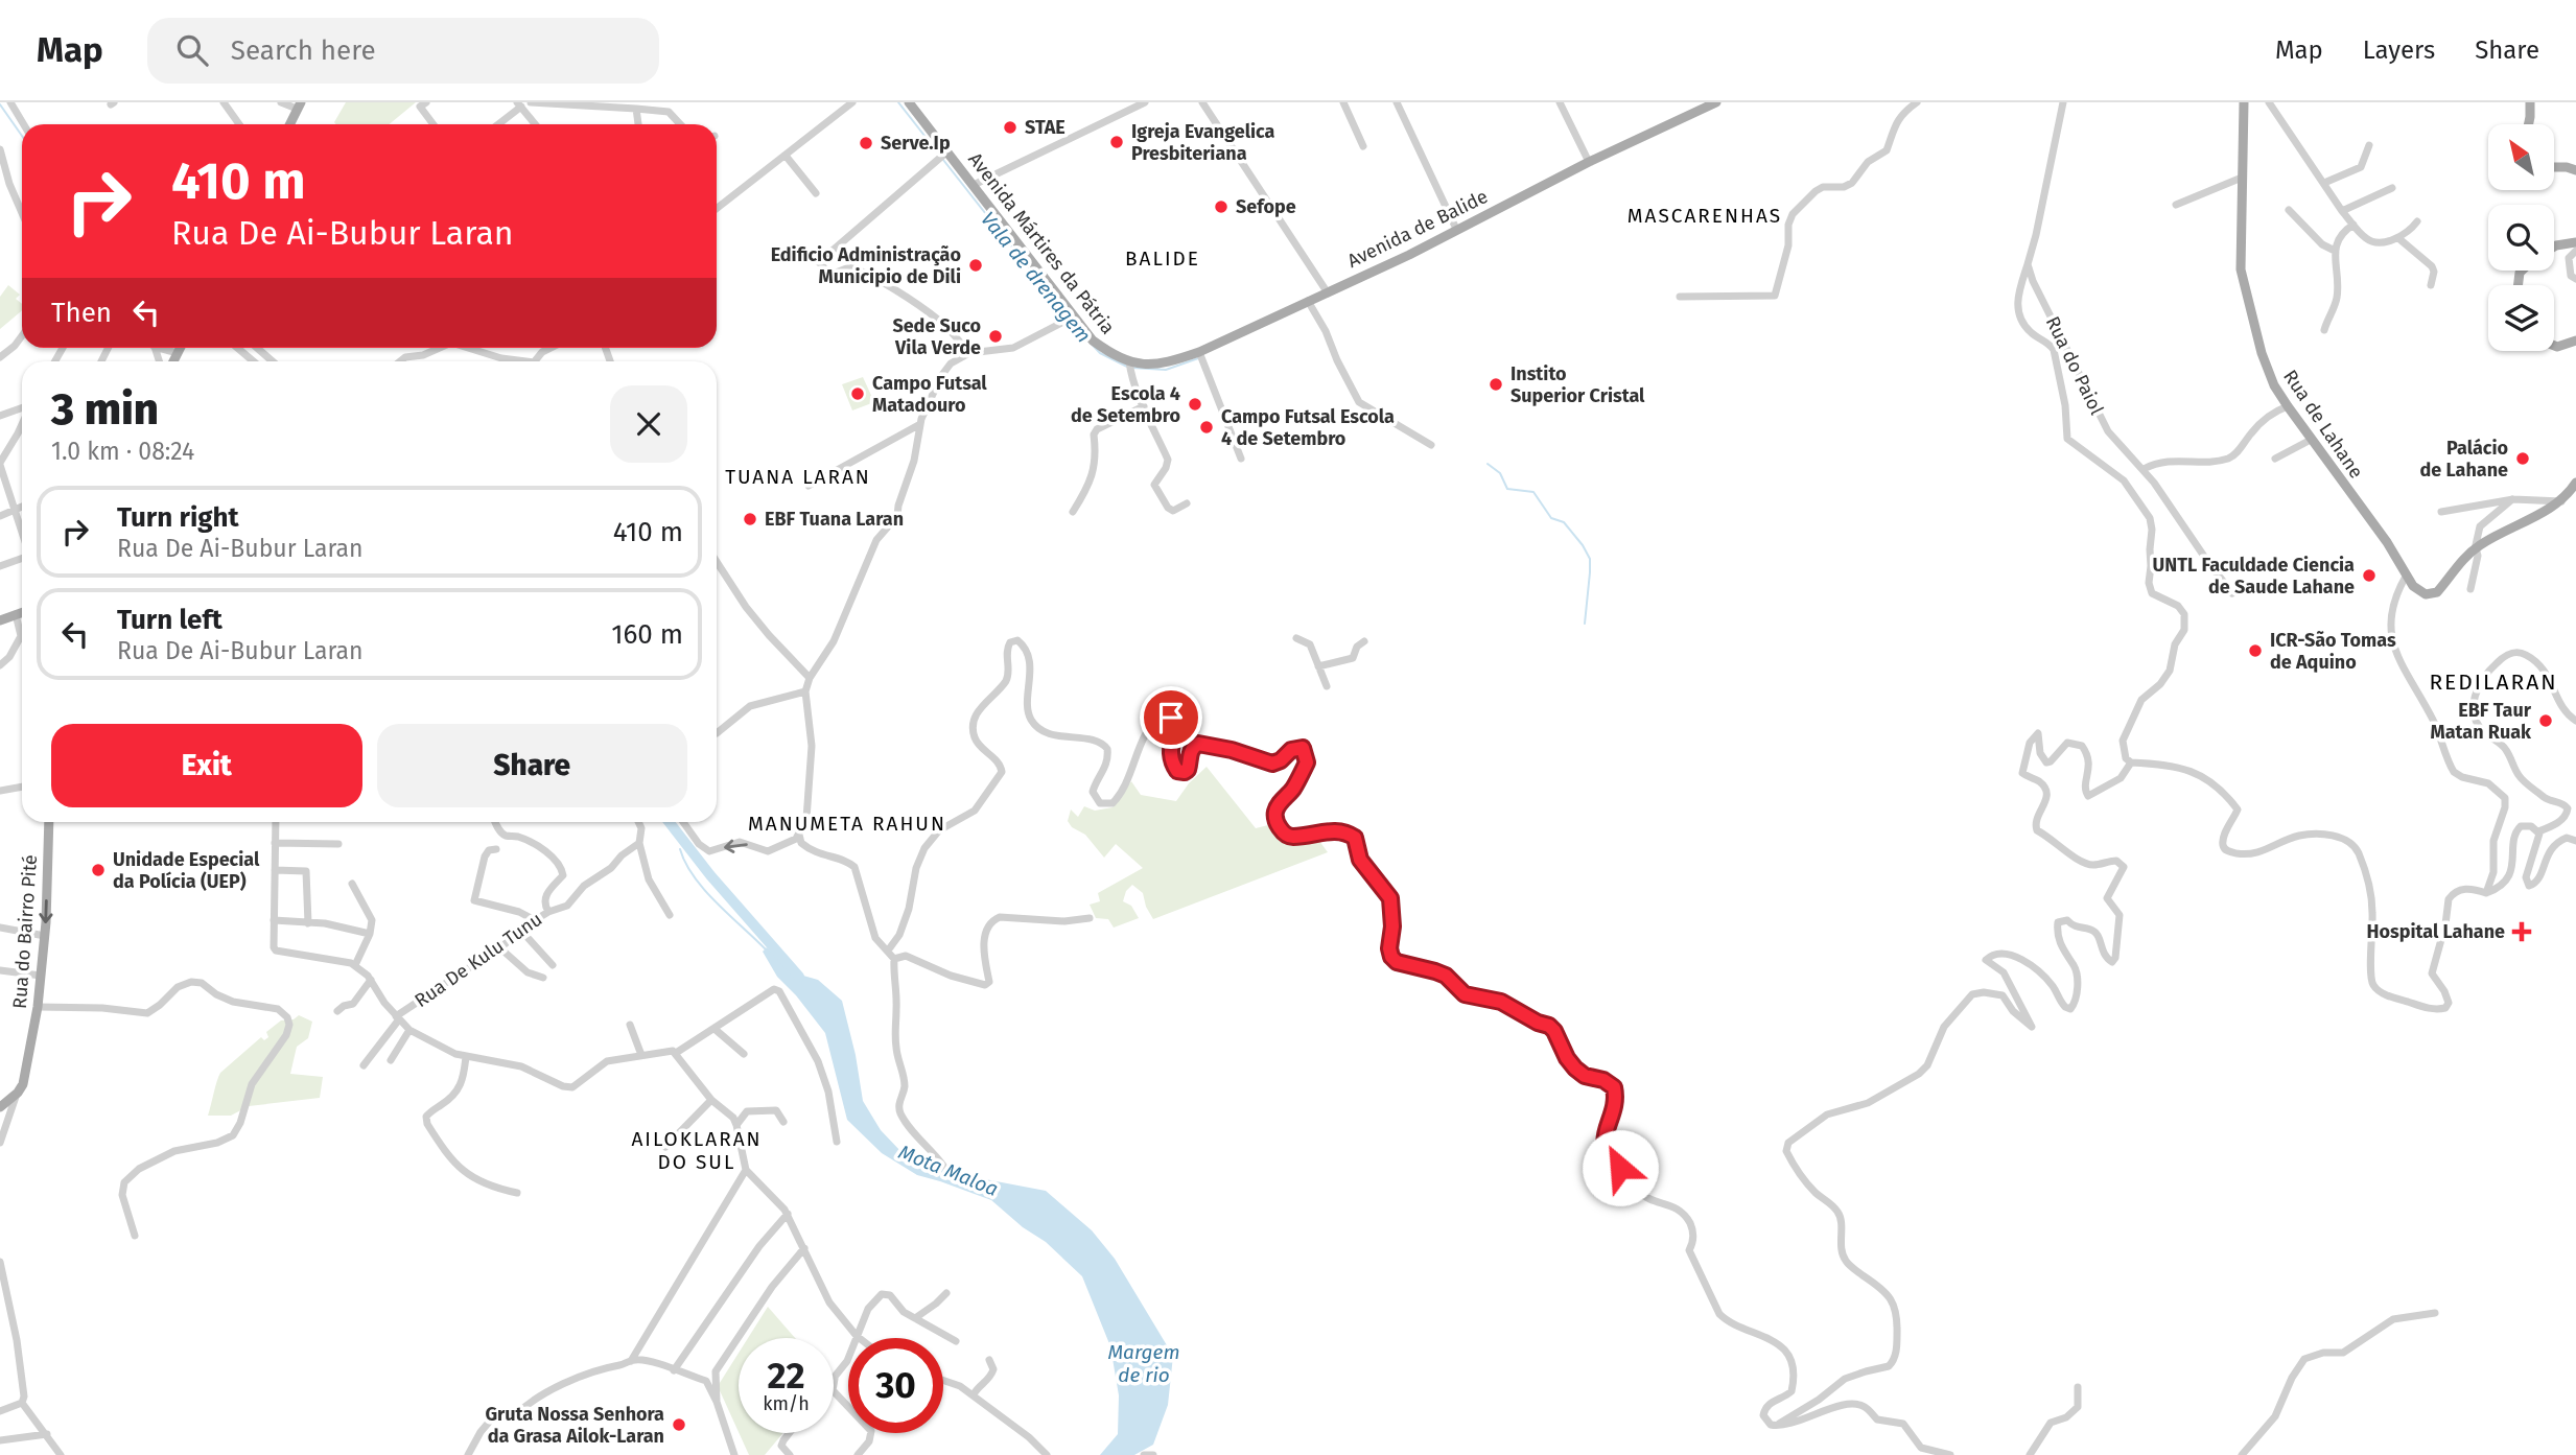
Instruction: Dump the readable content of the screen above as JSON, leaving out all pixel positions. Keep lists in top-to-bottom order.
{
  "streets": {
    "main road": [
      "Avenida de Balide",
      "Avenida Mártires da Pátria",
      "Rua de Lahane",
      "Rua do Bairro Pité"
    ],
    "street": ["Rua do Paiol", "Rua De Kulu Tunu"]
  },
  "crossings": [
    ["Avenida de Balide", "Avenida Mártires da Pátria"]
  ],
  "one_way": ["Rua do Bairro Pité"],
  "districts": [
    "MASCARENHAS",
    "BALIDE",
    "TUANA LARAN",
    "REDILARAN",
    "MANUMETA RAHUN",
    "AILOKLARAN DO SUL"
  ],
  "water": ["Vala de drenagem", "Mota Maloa", "Margem de rio"],
  "places": {
    "other": [
      "STAE",
      "Igreja Evangelica Presbiteriana",
      "Serve.Ip",
      "Sefope",
      "Edificio Administração Municipio de Dili",
      "Sede Suco Vila Verde",
      "Instito Superior Cristal",
      "Campo Futsal Matadouro",
      "Escola 4 de Setembro",
      "Campo Futsal Escola 4 de Setembro",
      "Palácio de Lahane",
      "EBF Tuana Laran",
      "UNTL Faculdade Ciencia de Saude Lahane",
      "ICR-São Tomas de Aquino",
      "EBF Taur Matan Ruak",
      "Unidade Especial da Polícia (UEP)",
      "Gruta Nossa Senhora da Grasa Ailok-Laran"
    ],
    "health": ["Hospital Lahane"]
  },
  "north": "top left",
  "page": {
    "header": "Map",
    "search": "Search here",
    "nav": ["Map", "Layers", "Share"],
    "turn": ["410 m", "Rua De Ai-Bubur Laran"],
    "then": "Then",
    "heading": ["3 min", "1.0 km · 08:24"],
    "list": [
      {
        "name": "Turn right",
        "note": "Rua De Ai-Bubur Laran",
        "value": "410 m"
      },
      {
        "name": "Turn left",
        "note": "Rua De Ai-Bubur Laran",
        "value": "160 m"
      }
    ],
    "buttons": ["Exit", "Share"],
    "speed": "22 km/h",
    "limit": "30"
  }
}
